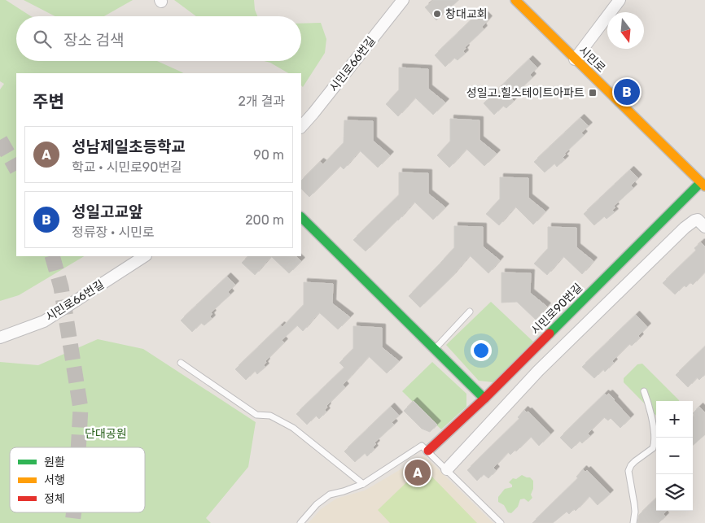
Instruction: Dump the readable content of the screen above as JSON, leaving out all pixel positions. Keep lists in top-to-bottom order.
{
  "streets": {
    "street": ["시민로", "시민로66번길", "시민로90번길"]
  },
  "crossings": [
    ["시민로", "시민로90번길"]
  ],
  "parks": ["단대공원"],
  "places": {
    "other": ["창대교회"],
    "transit": ["성일고.힐스테이트아파트"]
  },
  "legend": ["원활", "서행", "정체"],
  "north": "bottom",
  "page": {
    "search": "장소 검색",
    "heading": ["주변", "2개 결과"],
    "pins": ["B", "A"],
    "list": [
      {
        "mark": "A",
        "name": "성남제일초등학교",
        "note": "학교 · 시민로90번길",
        "value": "90 m"
      },
      {
        "mark": "B",
        "name": "성일고교앞",
        "note": "정류장 · 시민로",
        "value": "200 m"
      }
    ],
    "map_buttons": ["+", "−"]
  }
}
